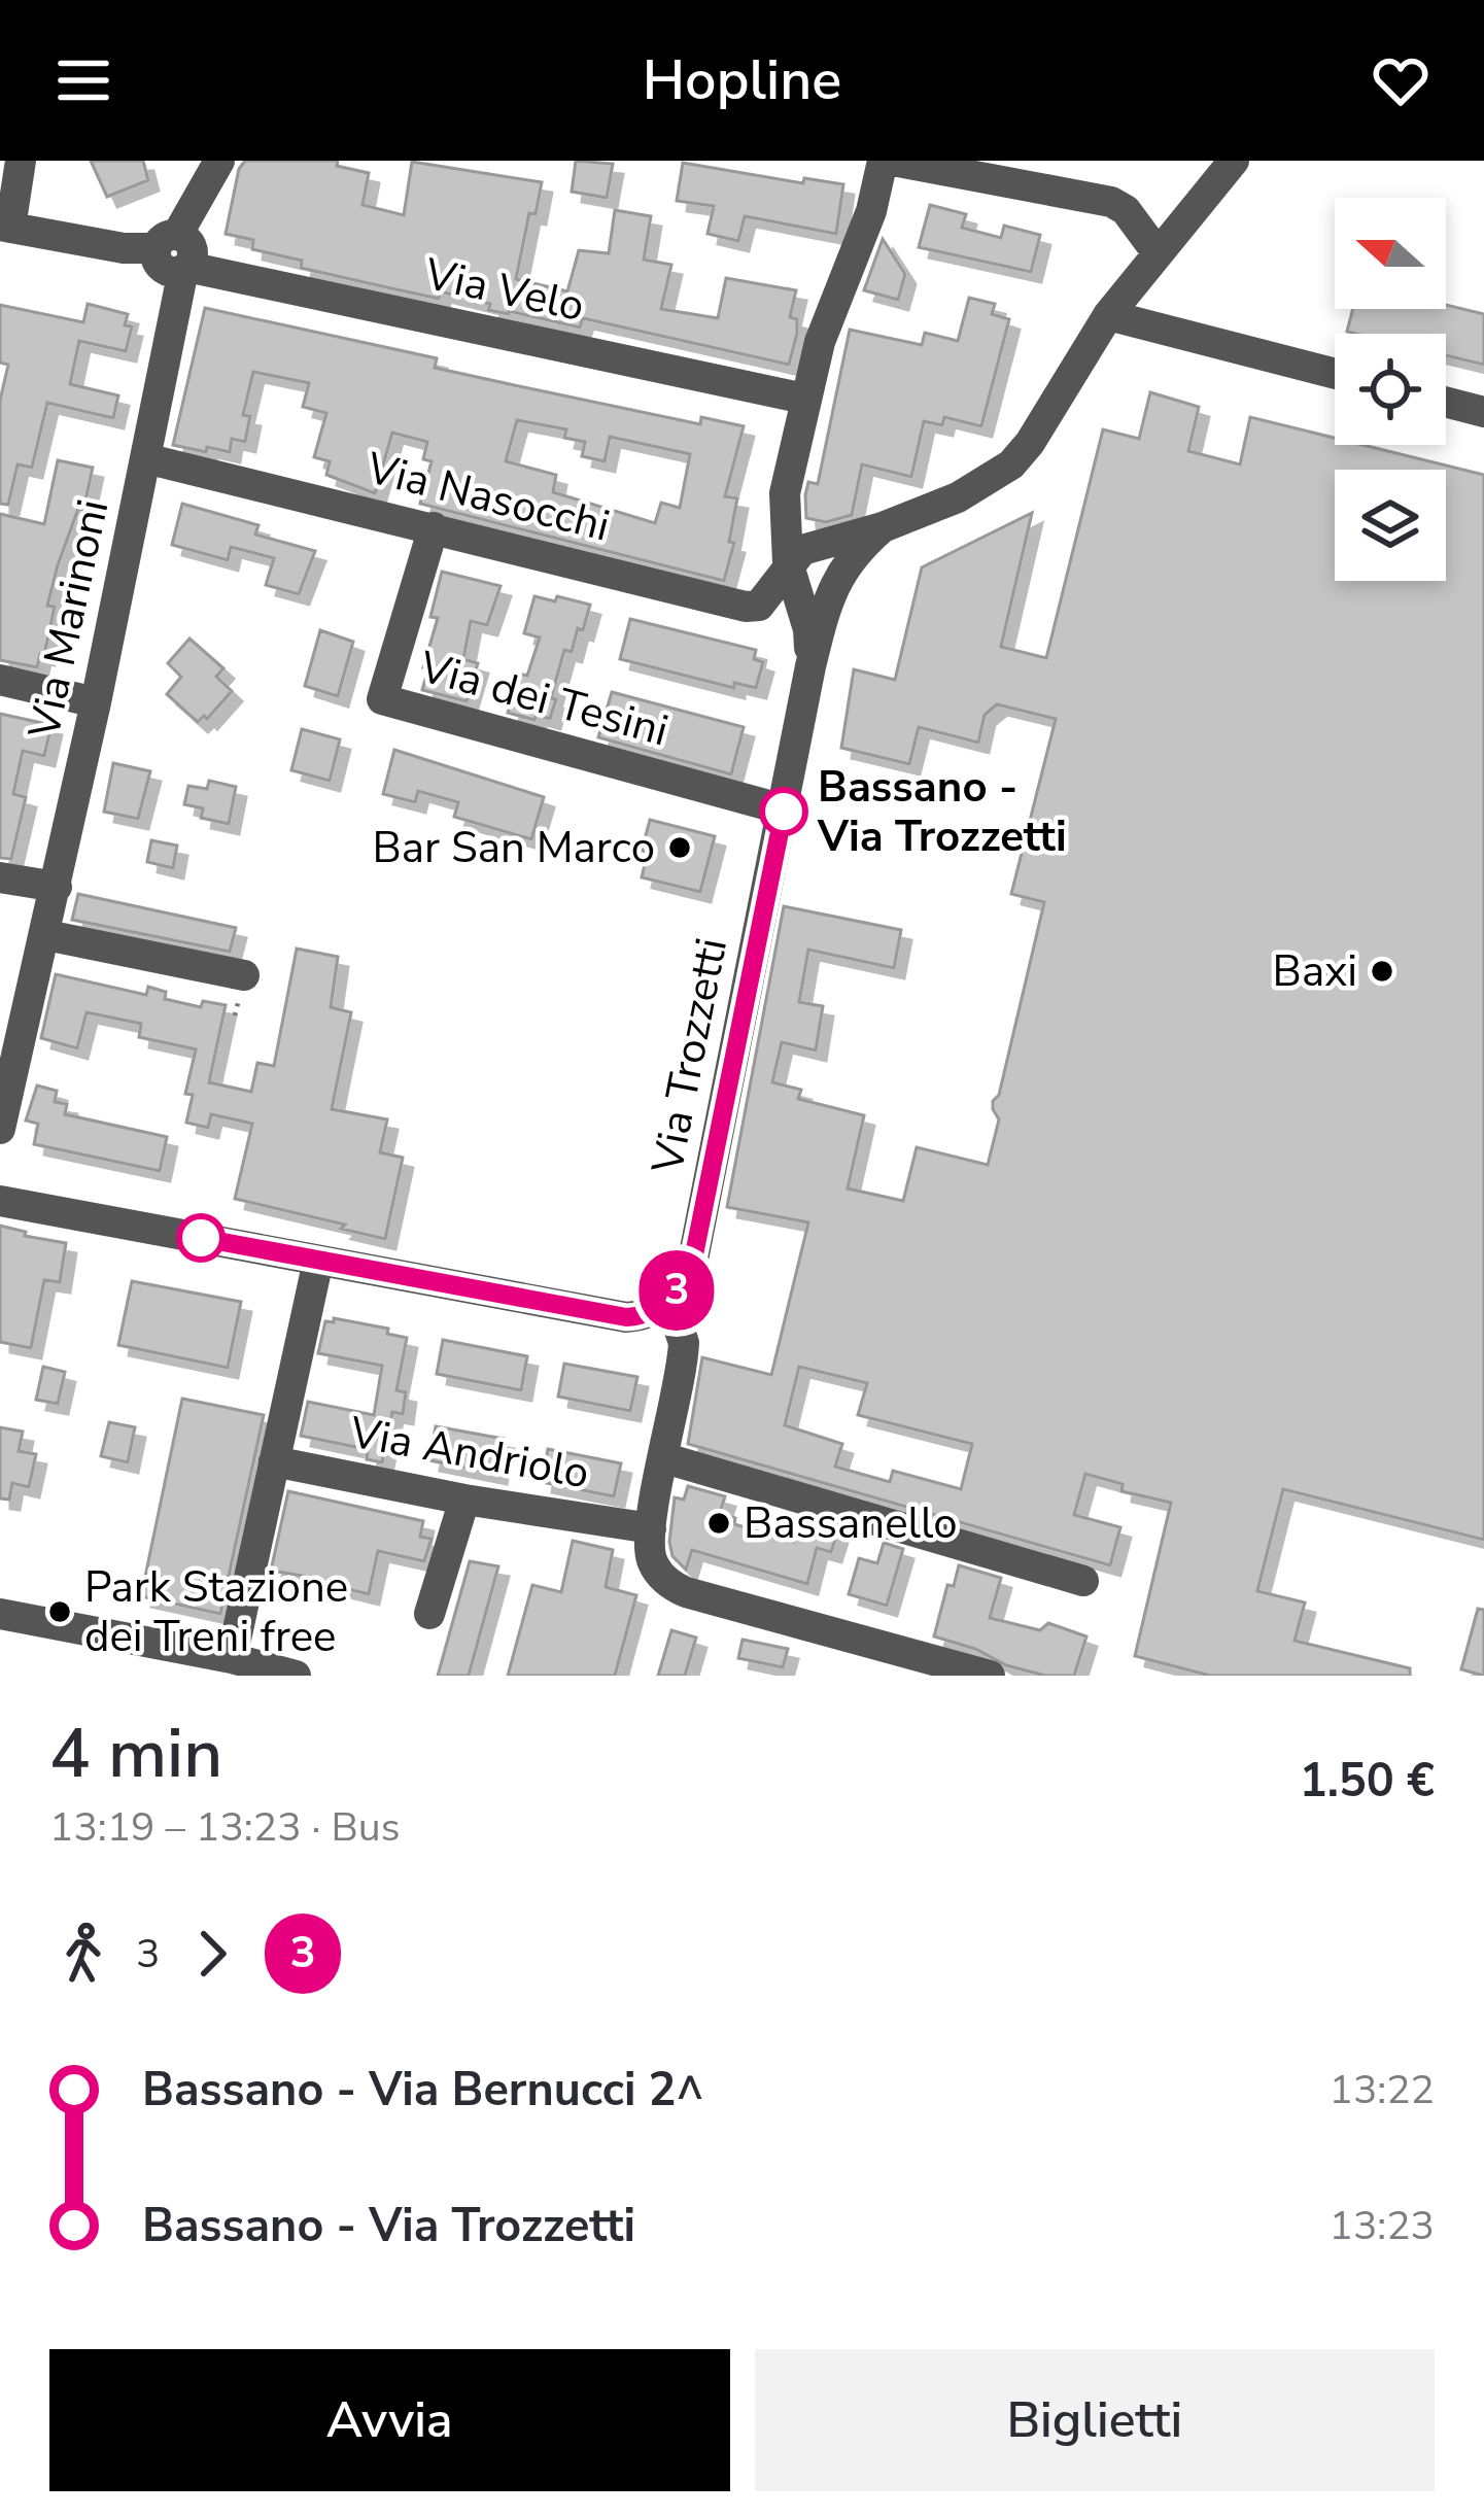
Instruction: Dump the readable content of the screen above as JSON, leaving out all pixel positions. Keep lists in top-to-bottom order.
{
  "streets": {
    "street": [
      "Via Velo",
      "Via Nasocchi",
      "Via Marinoni",
      "Via dei Tesini",
      "Via Trozzetti",
      "Via Andriolo"
    ]
  },
  "crossings": [
    ["Via Velo", "Via Marinoni"],
    ["Via Nasocchi", "Via Marinoni"],
    ["Via Nasocchi", "Via dei Tesini"],
    ["Via Nasocchi", "Via Trozzetti"],
    ["Via dei Tesini", "Via Trozzetti"]
  ],
  "places": [
    "Bassano - Via Trozzetti",
    "Bar San Marco",
    "Baxi",
    "Bassanello",
    "Park Stazione dei Treni free"
  ],
  "lines": ["bus line 3"],
  "north": "left",
  "page": {
    "header": "Hopline",
    "on_map": "3",
    "heading": ["4 min", "13:19 – 13:23 · Bus", "1.50 €"],
    "legs": ["3", "3"],
    "list": [
      {
        "name": "Bassano - Via Bernucci 2^",
        "value": "13:22"
      },
      {
        "name": "Bassano - Via Trozzetti",
        "value": "13:23"
      }
    ],
    "buttons": ["Avvia", "Biglietti"]
  }
}
